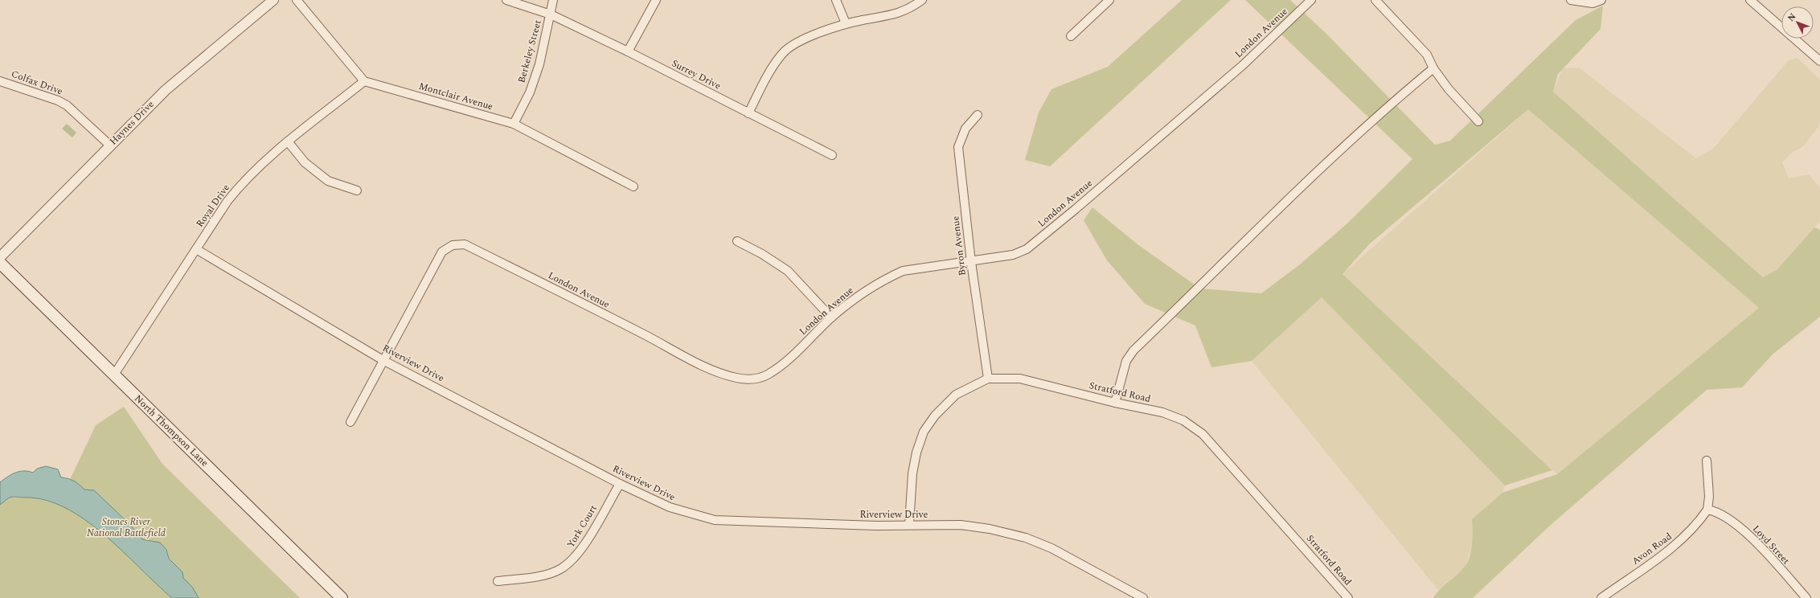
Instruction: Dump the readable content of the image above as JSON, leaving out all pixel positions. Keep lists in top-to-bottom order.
{
  "streets": {
    "main road": ["North Thompson Lane"],
    "street": [
      "London Avenue",
      "Berkeley Street",
      "Surrey Drive",
      "Colfax Drive",
      "Montclair Avenue",
      "Haynes Drive",
      "Royal Drive",
      "Byron Avenue",
      "Riverview Drive",
      "Stratford Road",
      "York Court",
      "Loyd Street",
      "Avon Road"
    ]
  },
  "crossings": [
    ["London Avenue", "Byron Avenue"],
    ["London Avenue", "Riverview Drive"],
    ["Berkeley Street", "Surrey Drive"],
    ["Berkeley Street", "Montclair Avenue"],
    ["Colfax Drive", "Haynes Drive"],
    ["Montclair Avenue", "Royal Drive"],
    ["Royal Drive", "Riverview Drive"],
    ["Royal Drive", "North Thompson Lane"],
    ["Byron Avenue", "Stratford Road"],
    ["Riverview Drive", "Stratford Road"],
    ["Riverview Drive", "York Court"],
    ["Loyd Street", "Avon Road"]
  ],
  "parks": ["Stones River National Battlefield"],
  "north": "top left"
}
